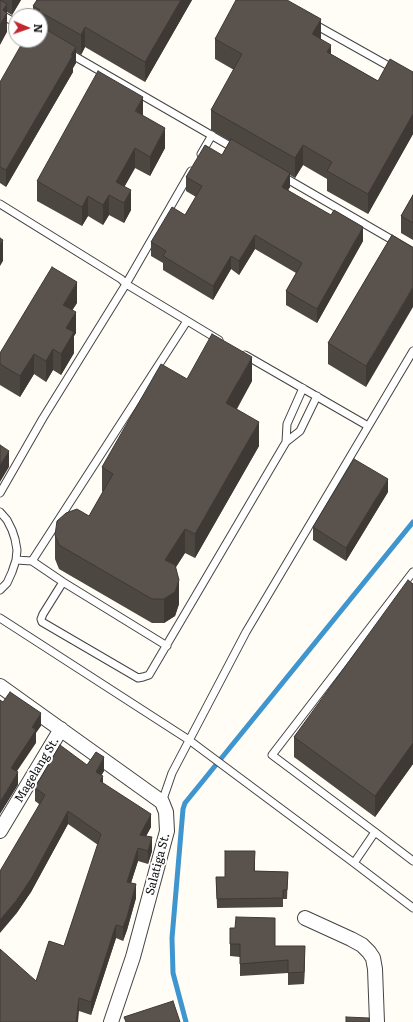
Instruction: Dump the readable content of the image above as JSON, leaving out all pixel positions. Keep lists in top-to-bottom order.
{
  "streets": {
    "street": ["Magelang St.", "Salatiga St."]
  },
  "north": "right"
}
